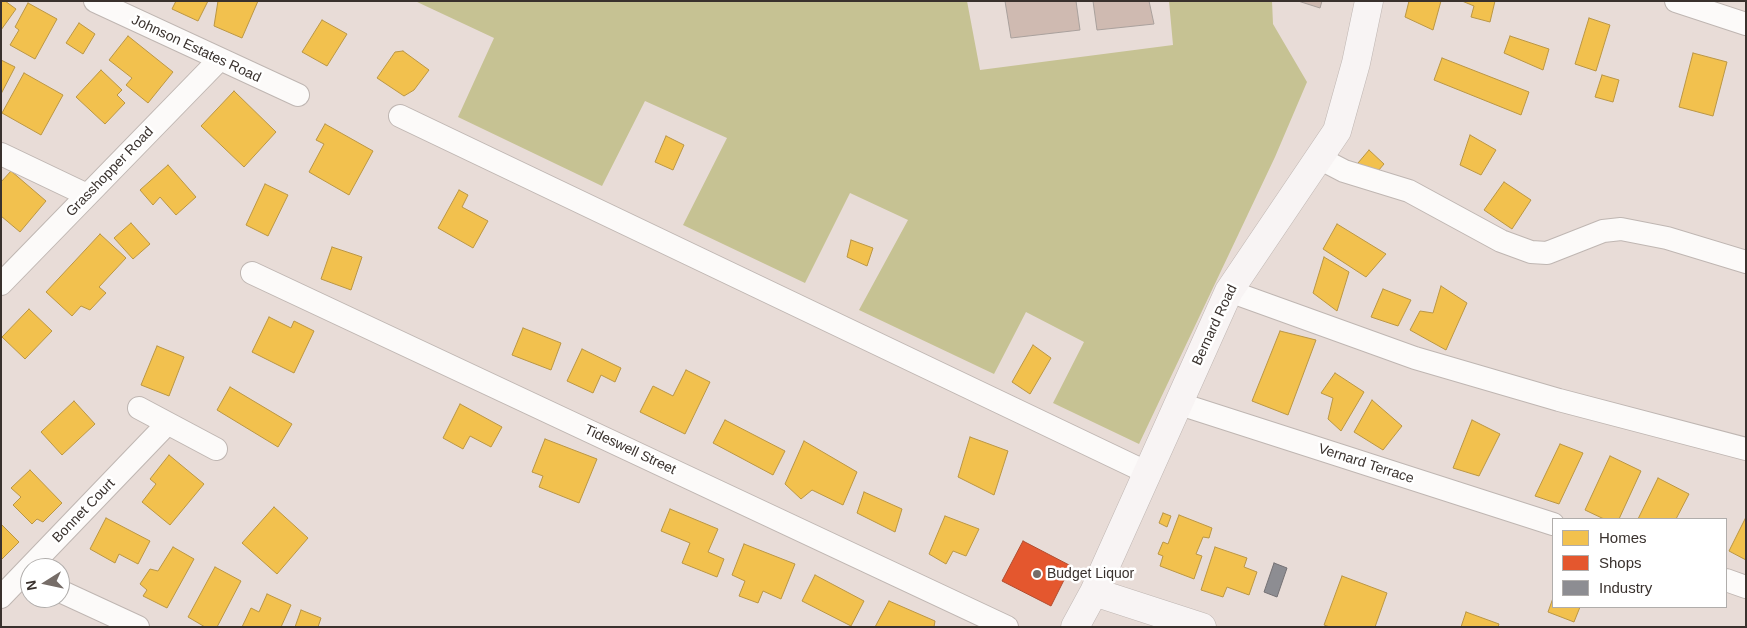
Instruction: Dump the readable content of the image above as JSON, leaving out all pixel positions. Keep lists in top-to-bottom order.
{
  "streets": {
    "main road": ["Bernard Road"],
    "street": [
      "Johnson Estates Road",
      "Grasshopper Road",
      "Tideswell Street",
      "Vernard Terrace",
      "Bonnet Court"
    ]
  },
  "crossings": [
    ["Johnson Estates Road", "Grasshopper Road"],
    ["Bernard Road", "Vernard Terrace"]
  ],
  "places": ["Budget Liquor"],
  "legend": ["Homes", "Shops", "Industry"],
  "north": "left"
}
